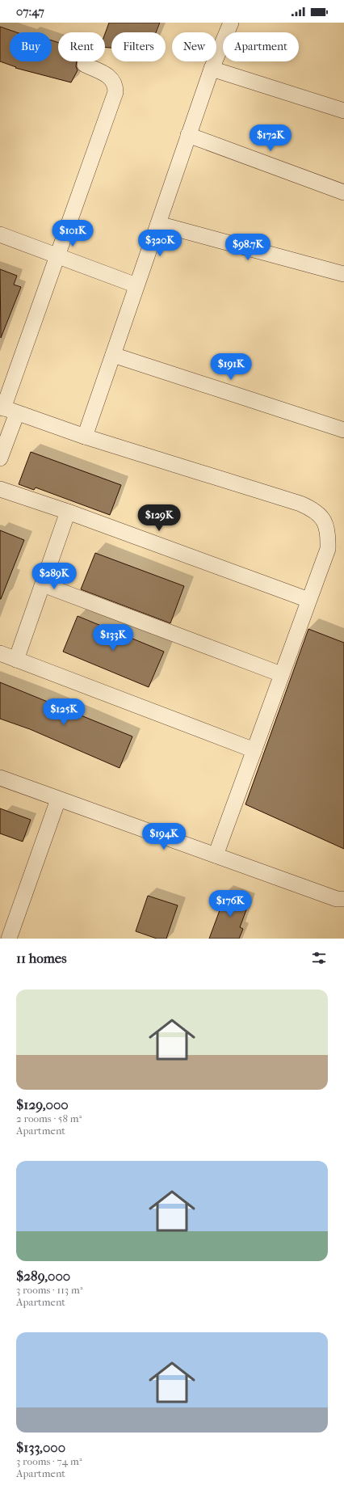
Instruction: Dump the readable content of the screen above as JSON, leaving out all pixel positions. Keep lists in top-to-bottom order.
{
  "page": {
    "status": "07:47",
    "chip": [
      "Buy",
      "Rent",
      "Filters",
      "New",
      "Apartment"
    ],
    "price": [
      "$172K",
      "$101K",
      "$320K",
      "$98.7K",
      "$191K",
      "$129K",
      "$289K",
      "$133K",
      "$125K",
      "$194K",
      "$176K"
    ],
    "heading": "11 homes",
    "list": [
      {
        "name": "$129,000",
        "note": "2 rooms · 58 m² · Apartment"
      },
      {
        "name": "$289,000",
        "note": "3 rooms · 113 m² · Apartment"
      },
      {
        "name": "$133,000",
        "note": "3 rooms · 74 m² · Apartment"
      }
    ]
  }
}
